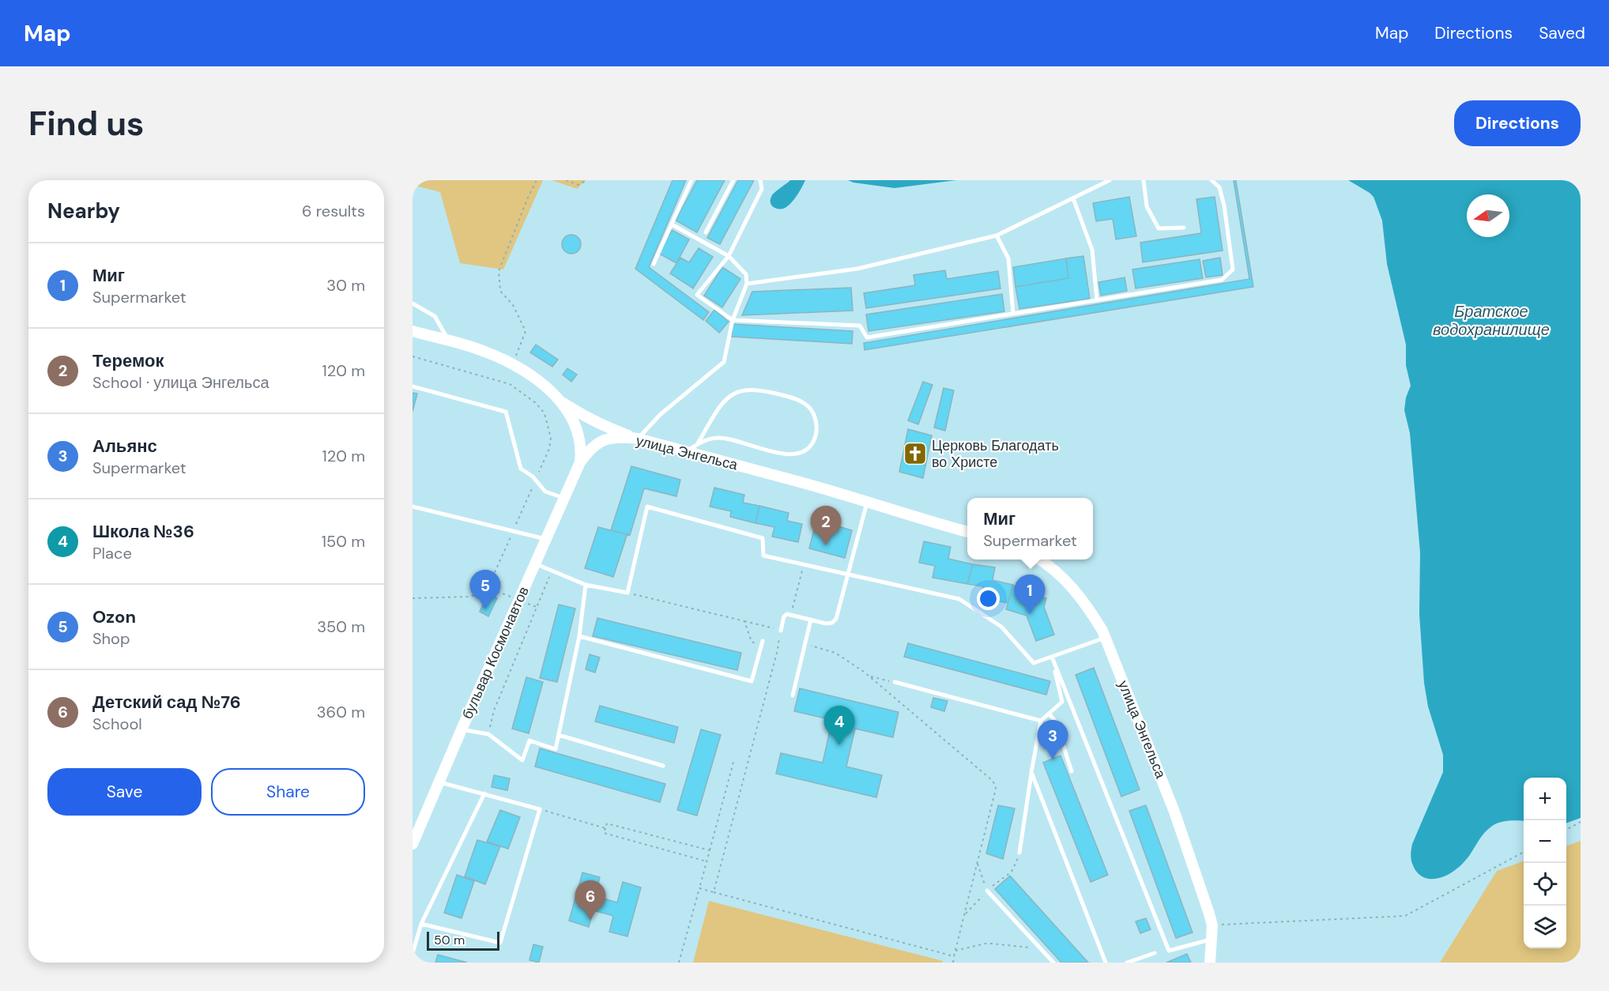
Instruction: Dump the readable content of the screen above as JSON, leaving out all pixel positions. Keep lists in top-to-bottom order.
{
  "streets": {
    "street": ["улица Энгельса", "бульвар Космонавтов"]
  },
  "crossings": [
    ["улица Энгельса", "бульвар Космонавтов"]
  ],
  "water": ["Братское водохранилище"],
  "places": {
    "church": ["Церковь Благодать во Христе"]
  },
  "scale_bar": "50 m",
  "north": "left",
  "page": {
    "header": "Map",
    "nav": ["Map", "Directions", "Saved"],
    "buttons": [
      "Directions",
      ["Save", "Share"]
    ],
    "title": "Find us",
    "heading": ["Nearby", "6 results"],
    "list": [
      {
        "mark": "1",
        "name": "Миг",
        "note": "Supermarket",
        "value": "30 m"
      },
      {
        "mark": "2",
        "name": "Теремок",
        "note": "School · улица Энгельса",
        "value": "120 m"
      },
      {
        "mark": "3",
        "name": "Альянс",
        "note": "Supermarket",
        "value": "120 m"
      },
      {
        "mark": "4",
        "name": "Школа №36",
        "note": "Place",
        "value": "150 m"
      },
      {
        "mark": "5",
        "name": "Ozon",
        "note": "Shop",
        "value": "350 m"
      },
      {
        "mark": "6",
        "name": "Детский сад №76",
        "note": "School",
        "value": "360 m"
      }
    ],
    "popup": ["Миг", "Supermarket"],
    "pins": [
      "2",
      "5",
      "1",
      "4",
      "3",
      "6"
    ],
    "map_buttons": ["+", "−"],
    "scale": "50 m"
  }
}
